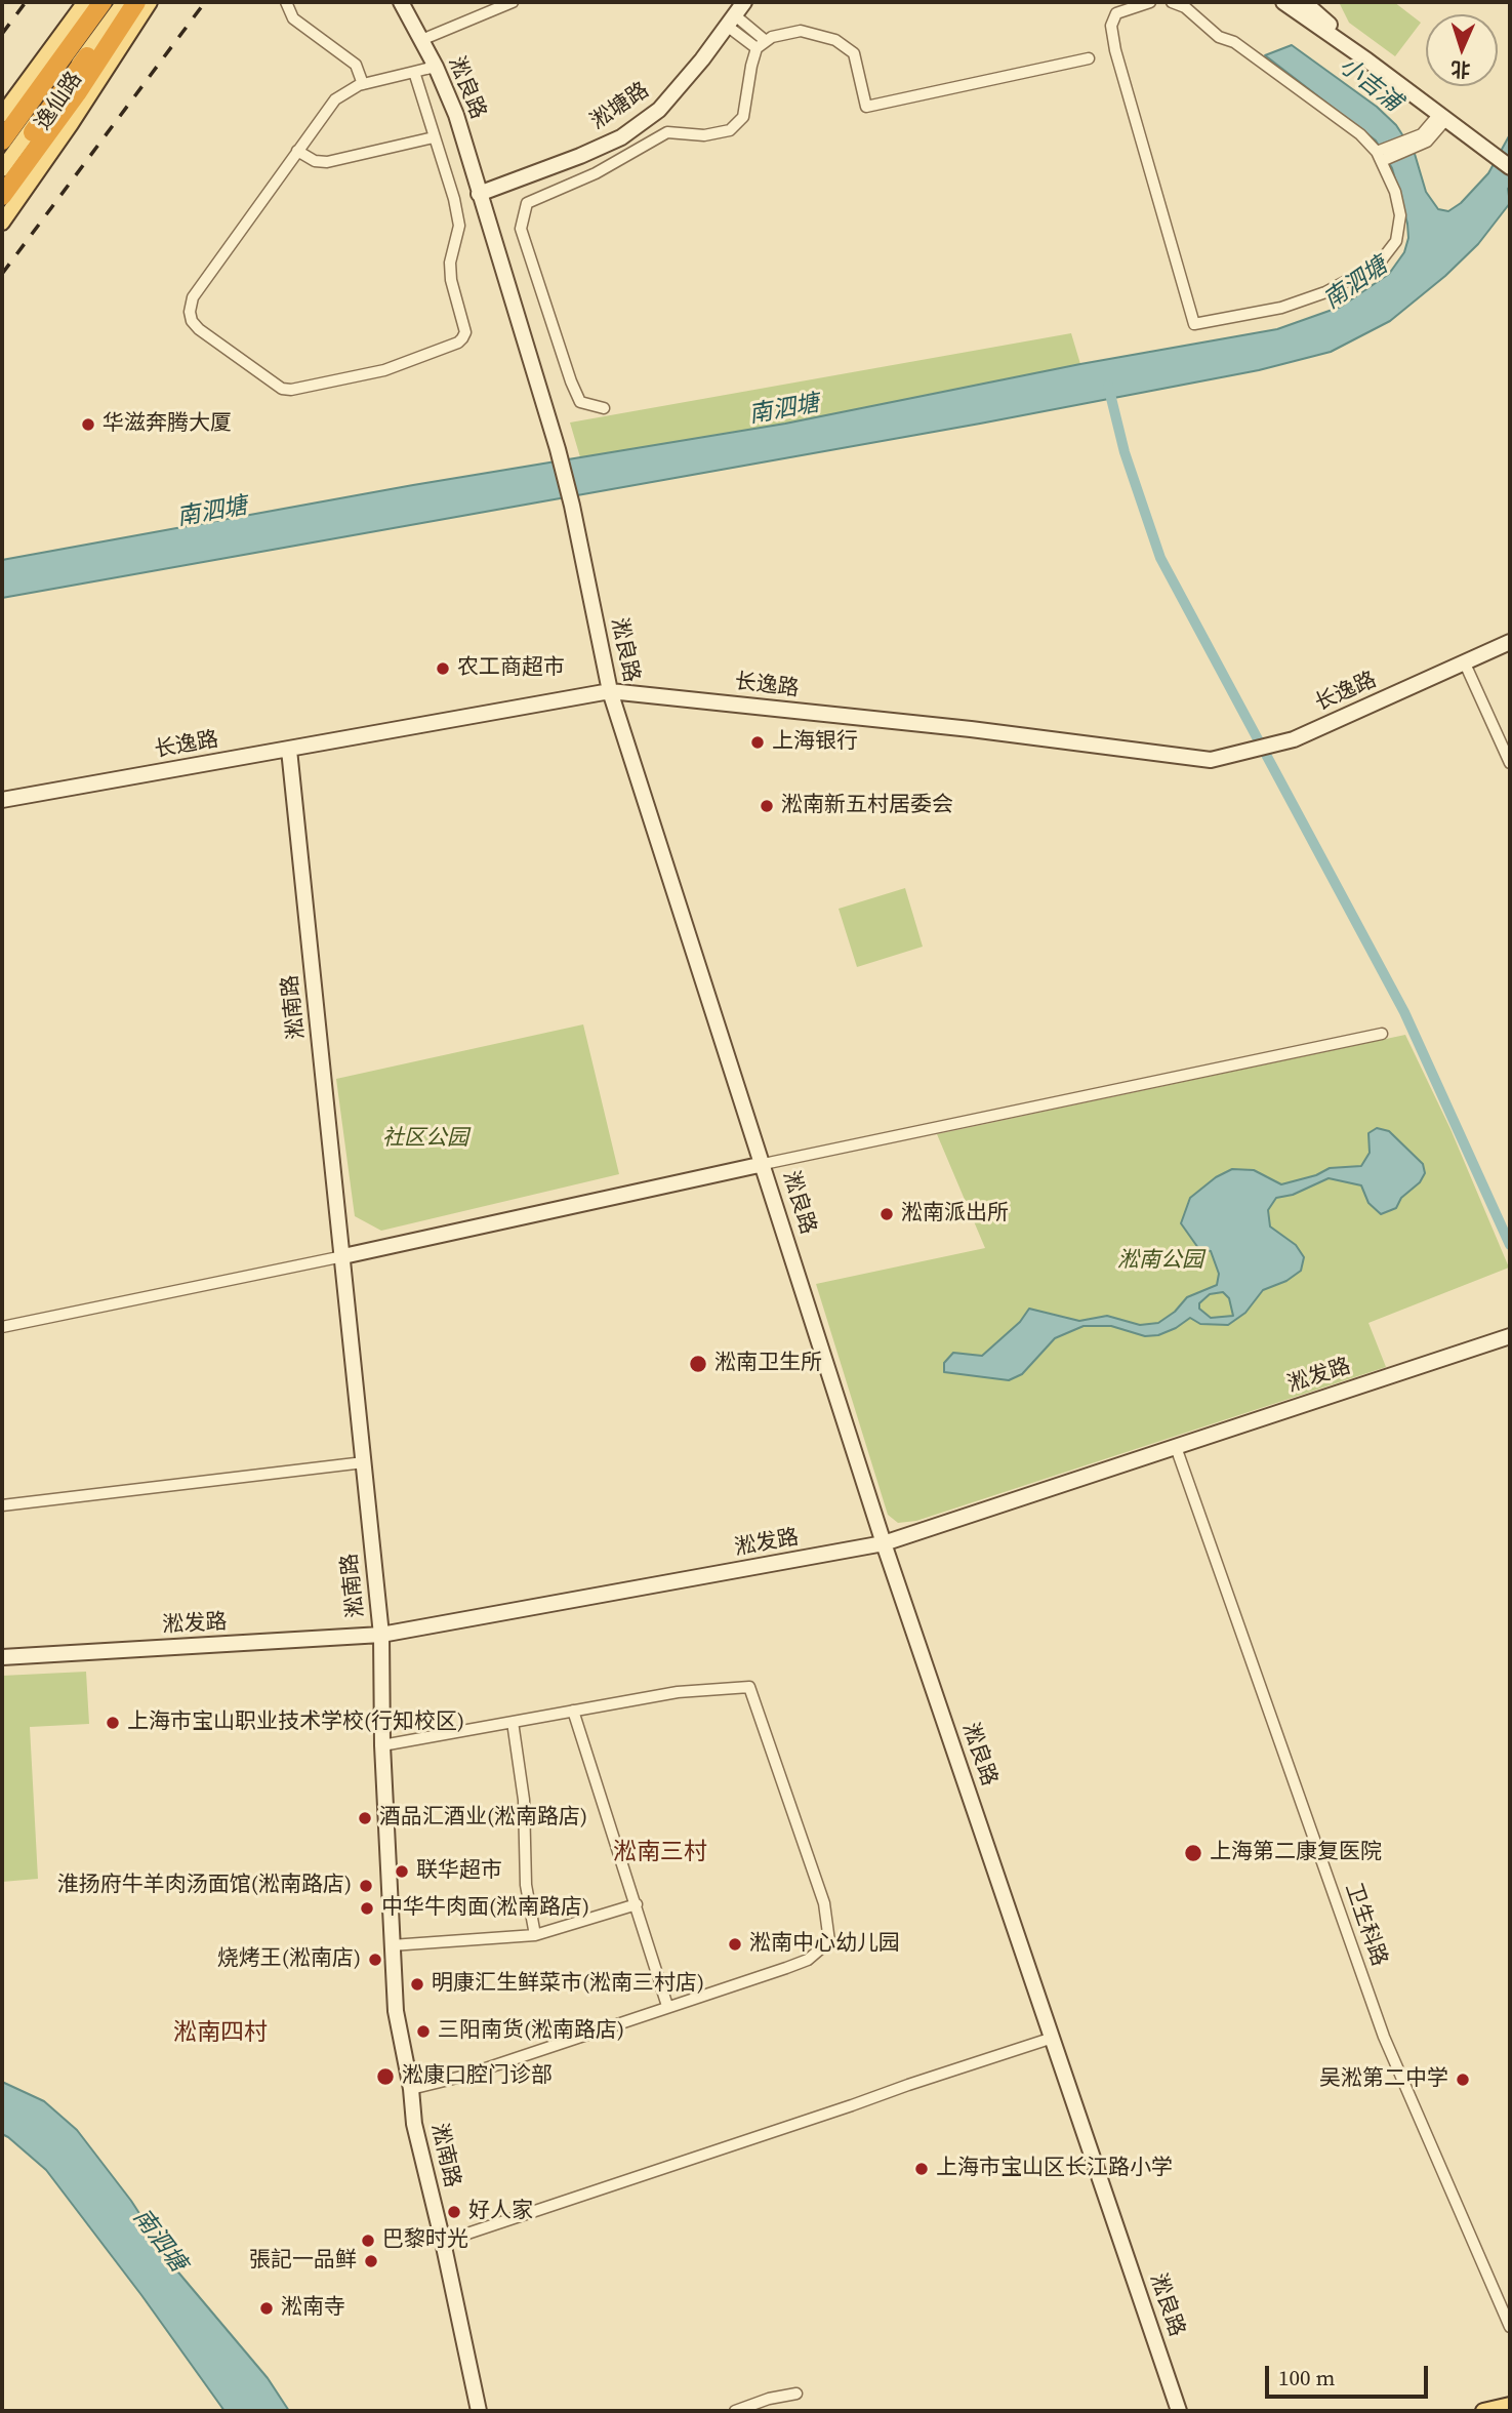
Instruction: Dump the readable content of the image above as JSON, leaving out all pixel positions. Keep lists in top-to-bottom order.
{
  "streets": {
    "main road": ["逸仙路"],
    "street": [
      "淞良路",
      "淞塘路",
      "长逸路",
      "淞南路",
      "淞发路",
      "卫生科路"
    ]
  },
  "crossings": [
    ["淞良路", "淞塘路"],
    ["淞良路", "长逸路"],
    ["淞良路", "淞发路"],
    ["长逸路", "淞南路"],
    ["淞南路", "淞发路"],
    ["淞发路", "卫生科路"]
  ],
  "districts": ["淞南三村", "淞南四村"],
  "water": ["小吉浦", "南泗塘"],
  "parks": ["社区公园", "淞南公园"],
  "places": [
    "华滋奔腾大厦",
    "农工商超市",
    "上海银行",
    "淞南新五村居委会",
    "淞南派出所",
    "淞南卫生所",
    "上海市宝山职业技术学校(行知校区)",
    "酒品汇酒业(淞南路店)",
    "上海第二康复医院",
    "联华超市",
    "淮扬府牛羊肉汤面馆(淞南路店)",
    "中华牛肉面(淞南路店)",
    "淞南中心幼儿园",
    "烧烤王(淞南店)",
    "明康汇生鲜菜市(淞南三村店)",
    "三阳南货(淞南路店)",
    "淞康口腔门诊部",
    "吴淞第二中学",
    "上海市宝山区长江路小学",
    "好人家",
    "巴黎时光",
    "張記一品鲜",
    "淞南寺"
  ],
  "scale_bar": "100 m",
  "north": "bottom"
}
